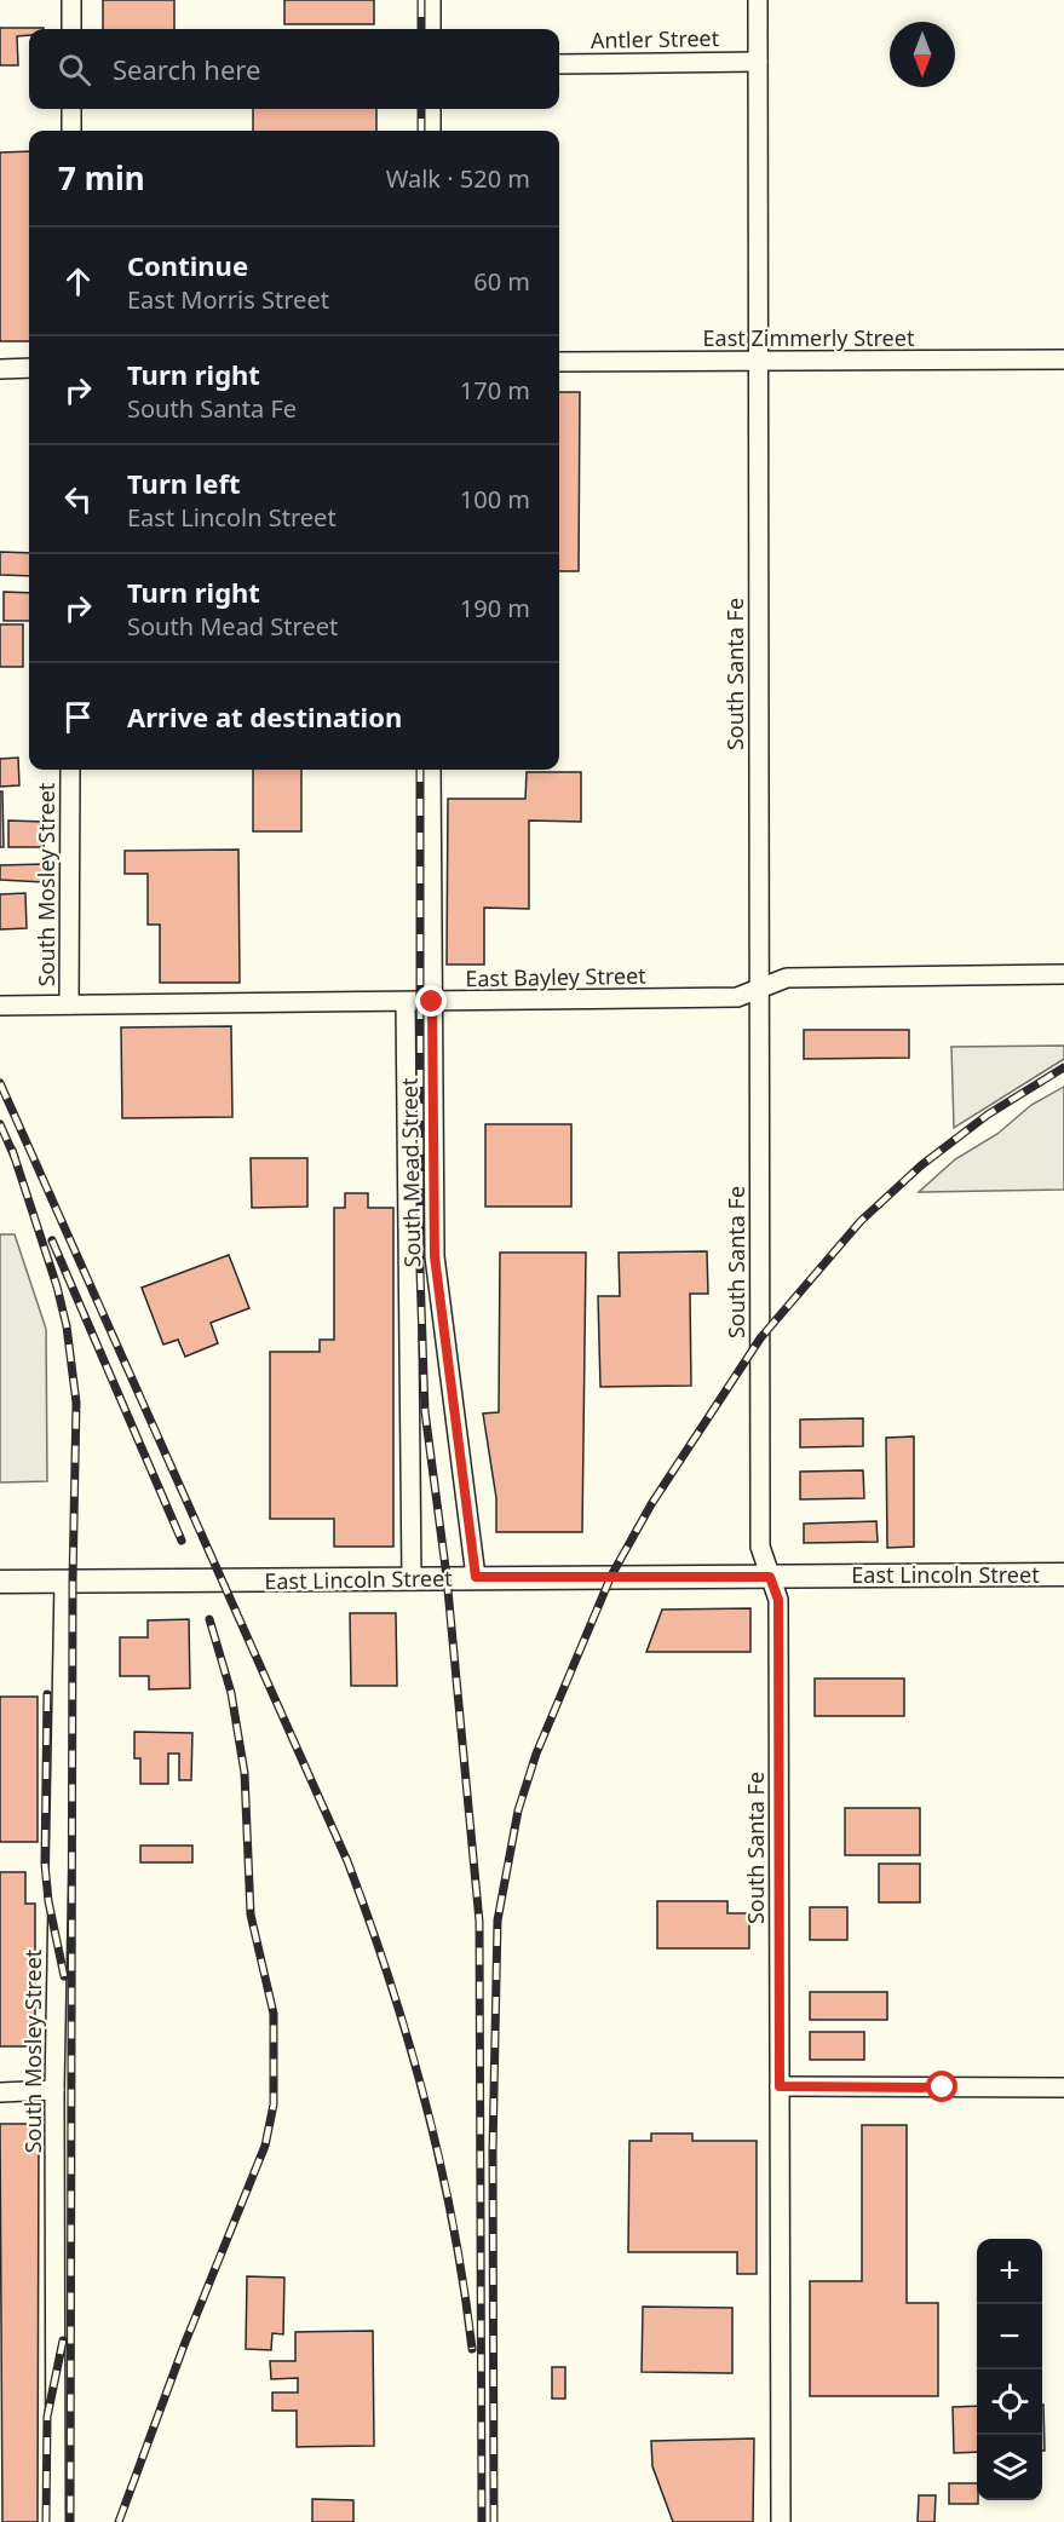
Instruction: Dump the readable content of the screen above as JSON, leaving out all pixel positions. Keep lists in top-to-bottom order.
{
  "streets": {
    "street": [
      "Antler Street",
      "East Zimmerly Street",
      "South Santa Fe",
      "South Mosley Street",
      "East Bayley Street",
      "South Mead Street",
      "East Lincoln Street"
    ]
  },
  "crossings": [
    ["Antler Street", "South Santa Fe"],
    ["East Zimmerly Street", "South Santa Fe"],
    ["South Santa Fe", "East Bayley Street"],
    ["South Santa Fe", "East Lincoln Street"],
    ["South Mosley Street", "East Bayley Street"],
    ["South Mosley Street", "East Lincoln Street"],
    ["East Bayley Street", "South Mead Street"],
    ["South Mead Street", "East Lincoln Street"]
  ],
  "north": "bottom",
  "page": {
    "search": "Search here",
    "heading": ["7 min", "Walk · 520 m"],
    "list": [
      ["Continue", "East Morris Street", "60 m"],
      ["Turn right", "South Santa Fe", "170 m"],
      ["Turn left", "East Lincoln Street", "100 m"],
      ["Turn right", "South Mead Street", "190 m"],
      "Arrive at destination"
    ],
    "map_buttons": ["+", "−"]
  }
}
